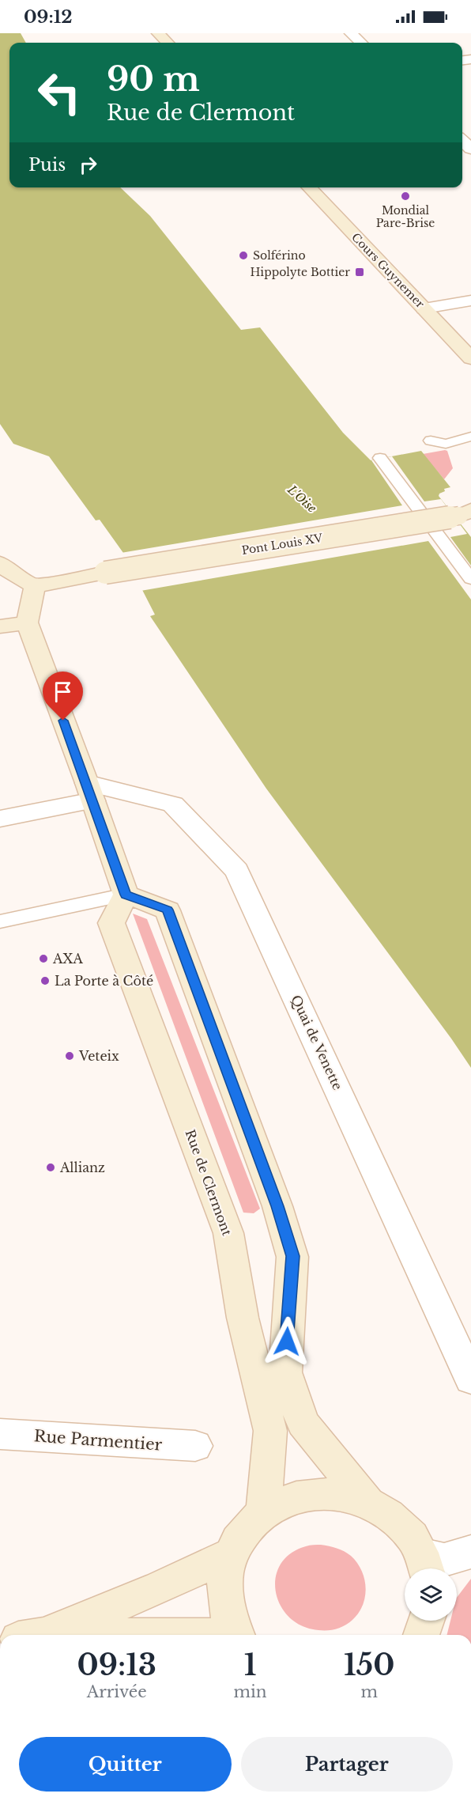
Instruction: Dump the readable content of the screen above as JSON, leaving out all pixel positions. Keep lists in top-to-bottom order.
{
  "streets": {
    "main road": ["Cours Guynemer", "Pont Louis XV", "Rue de Clermont"],
    "street": ["Quai de Venette", "Rue Parmentier"]
  },
  "water": ["L'Oise"],
  "places": {
    "other": [
      "Mondial Pare-Brise",
      "Solférino",
      "AXA",
      "La Porte à Côté",
      "Veteix",
      "Allianz"
    ],
    "transit": ["Hippolyte Bottier"]
  },
  "page": {
    "status": "09:12",
    "turn": ["90 m", "Rue de Clermont"],
    "then": "Puis",
    "eta": [
      "09:13",
      "Arrivée",
      "1",
      "min",
      "150",
      "m"
    ],
    "buttons": ["Quitter", "Partager"]
  }
}
